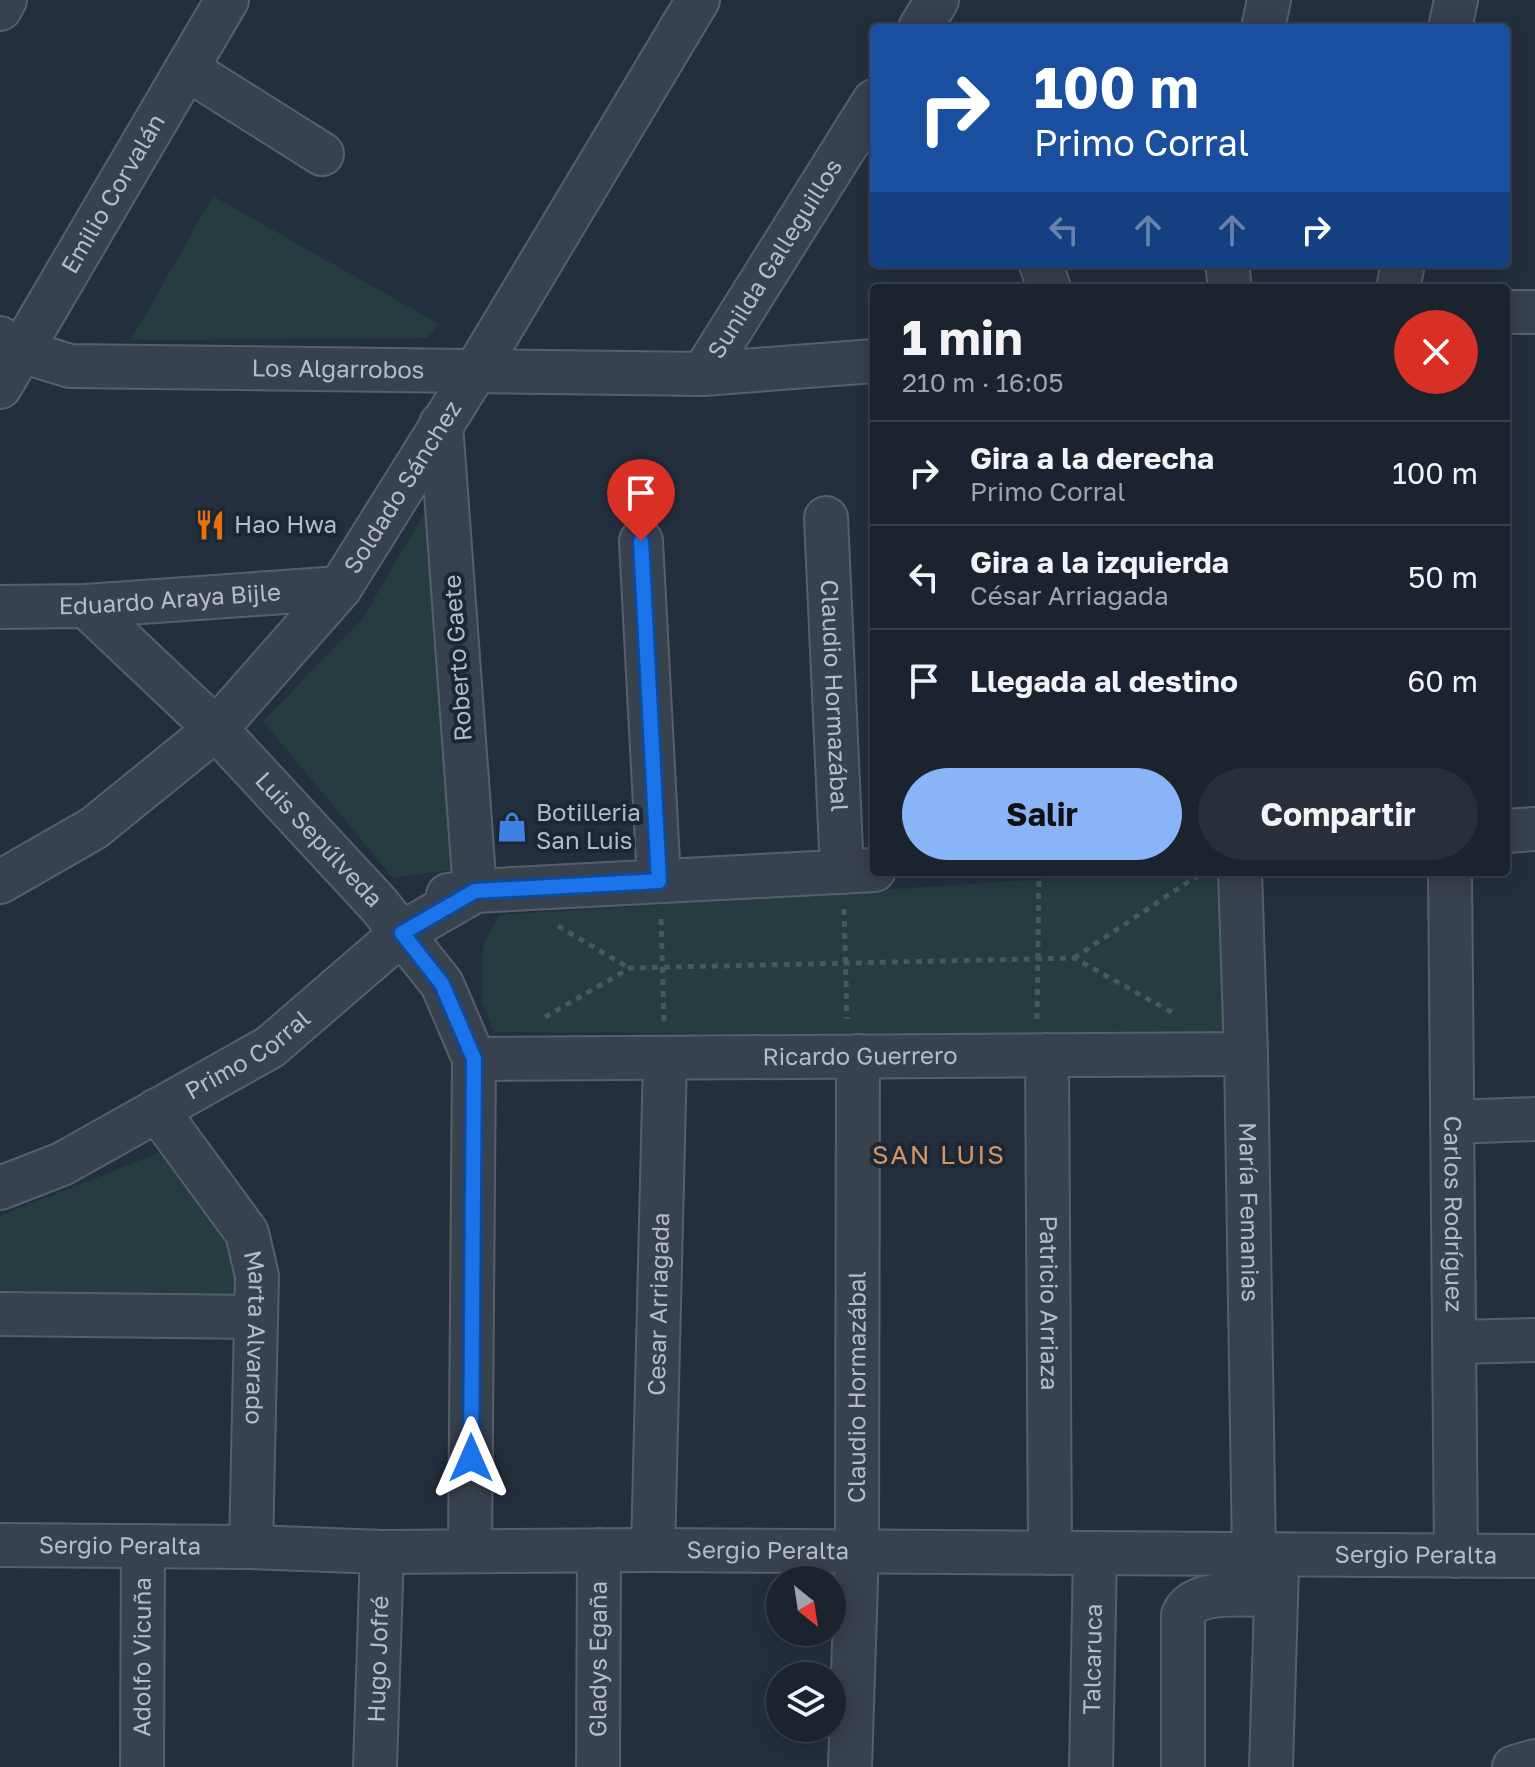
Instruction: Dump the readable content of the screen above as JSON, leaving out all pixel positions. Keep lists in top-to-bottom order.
{
  "streets": {
    "street": [
      "Emilio Corvalán",
      "Sunilda Galleguillos",
      "Los Algarrobos",
      "Soldado Sánchez",
      "Eduardo Araya Bijle",
      "Roberto Gaete",
      "Claudio Hormazábal",
      "Luis Sepúlveda",
      "Primo Corral",
      "Ricardo Guerrero",
      "María Femanias",
      "Carlos Rodríguez",
      "Cesar Arriagada",
      "Patricio Arriaza",
      "Marta Alvarado",
      "Sergio Peralta",
      "Adolfo Vicuña",
      "Hugo Jofré",
      "Gladys Egaña",
      "Talcaruca"
    ]
  },
  "crossings": [
    ["Emilio Corvalán", "Los Algarrobos"],
    ["Sunilda Galleguillos", "Los Algarrobos"],
    ["Los Algarrobos", "Soldado Sánchez"],
    ["Soldado Sánchez", "Eduardo Araya Bijle"],
    ["Soldado Sánchez", "Roberto Gaete"],
    ["Soldado Sánchez", "Luis Sepúlveda"],
    ["Eduardo Araya Bijle", "Luis Sepúlveda"],
    ["Claudio Hormazábal", "Ricardo Guerrero"],
    ["Claudio Hormazábal", "Sergio Peralta"],
    ["Luis Sepúlveda", "Primo Corral"],
    ["Luis Sepúlveda", "Ricardo Guerrero"],
    ["Luis Sepúlveda", "Sergio Peralta"],
    ["Primo Corral", "Marta Alvarado"],
    ["Ricardo Guerrero", "María Femanias"],
    ["Ricardo Guerrero", "Cesar Arriagada"],
    ["Ricardo Guerrero", "Patricio Arriaza"],
    ["María Femanias", "Sergio Peralta"],
    ["Carlos Rodríguez", "Sergio Peralta"],
    ["Cesar Arriagada", "Sergio Peralta"],
    ["Patricio Arriaza", "Sergio Peralta"],
    ["Marta Alvarado", "Sergio Peralta"],
    ["Sergio Peralta", "Adolfo Vicuña"],
    ["Sergio Peralta", "Hugo Jofré"],
    ["Sergio Peralta", "Gladys Egaña"],
    ["Sergio Peralta", "Talcaruca"]
  ],
  "districts": ["SAN LUIS"],
  "places": {
    "restaurant": ["Hao Hwa"],
    "shop": ["Botilleria San Luis"]
  },
  "north": "bottom right",
  "page": {
    "turn": ["100 m", "Primo Corral"],
    "heading": ["1 min", "210 m · 16:05"],
    "list": [
      {
        "name": "Gira a la derecha",
        "note": "Primo Corral",
        "value": "100 m"
      },
      {
        "name": "Gira a la izquierda",
        "note": "César Arriagada",
        "value": "50 m"
      },
      {
        "name": "Llegada al destino",
        "value": "60 m"
      }
    ],
    "buttons": ["Salir", "Compartir"]
  }
}
